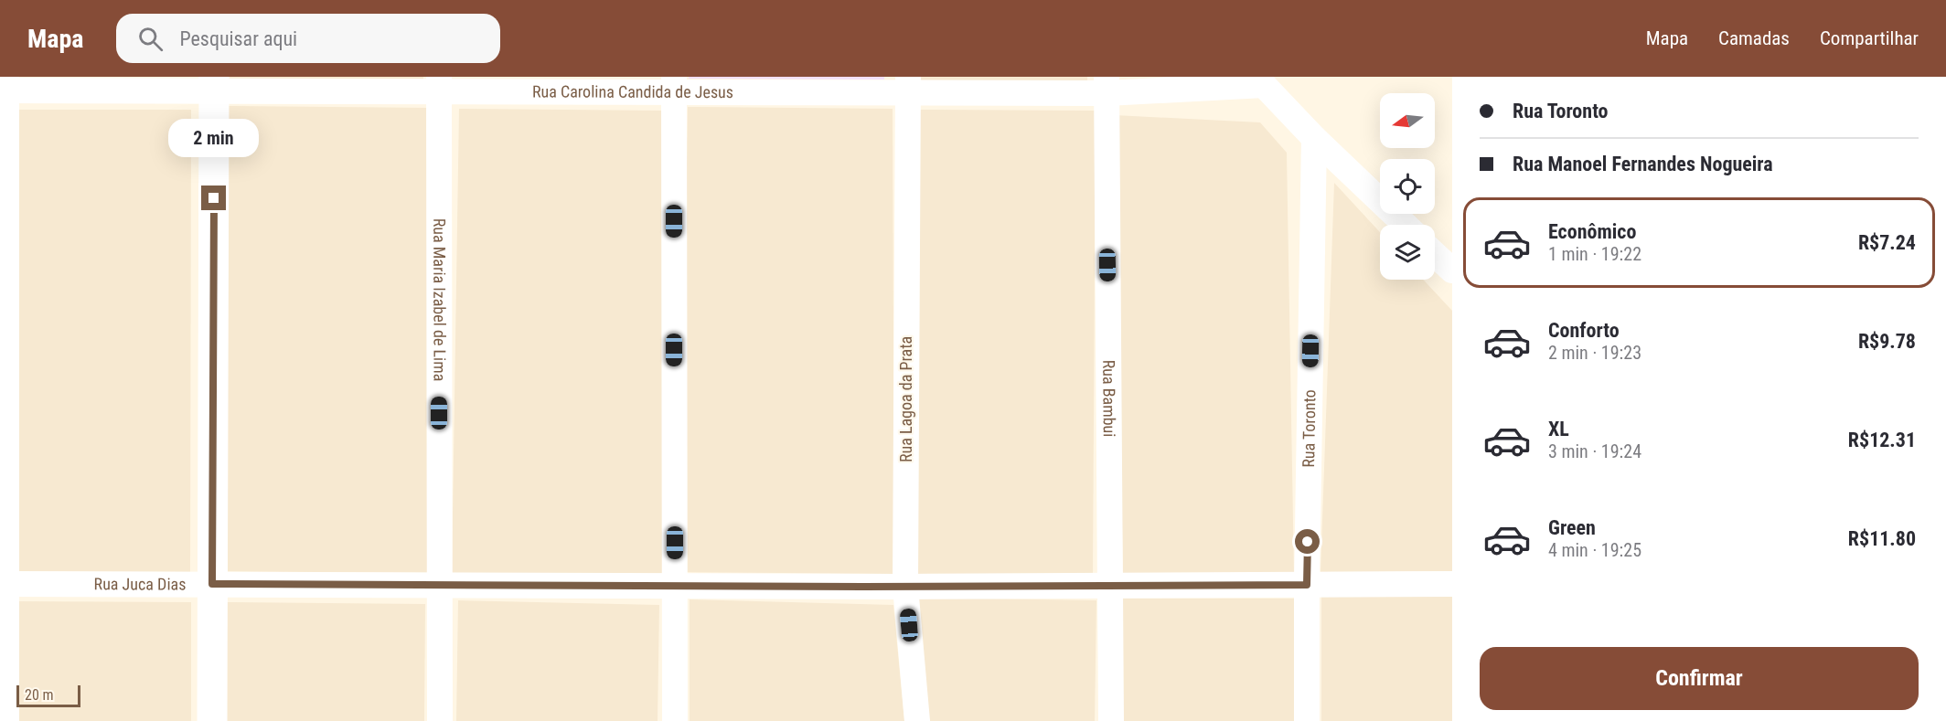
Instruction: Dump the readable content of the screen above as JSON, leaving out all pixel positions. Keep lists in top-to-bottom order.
{
  "streets": {
    "street": [
      "Rua Carolina Candida de Jesus",
      "Rua Maria Izabel de Lima",
      "Rua Bambui",
      "Rua Lagoa da Prata",
      "Rua Toronto",
      "Rua Juca Dias"
    ]
  },
  "crossings": [
    ["Rua Carolina Candida de Jesus", "Rua Maria Izabel de Lima"],
    ["Rua Carolina Candida de Jesus", "Rua Bambui"],
    ["Rua Carolina Candida de Jesus", "Rua Lagoa da Prata"],
    ["Rua Maria Izabel de Lima", "Rua Juca Dias"],
    ["Rua Bambui", "Rua Juca Dias"],
    ["Rua Lagoa da Prata", "Rua Juca Dias"],
    ["Rua Toronto", "Rua Juca Dias"]
  ],
  "scale_bar": "20 m",
  "north": "left",
  "page": {
    "header": "Mapa",
    "search": "Pesquisar aqui",
    "nav": ["Mapa", "Camadas", "Compartilhar"],
    "banner": ["Rua Toronto", "Rua Manoel Fernandes Nogueira"],
    "bubble": "2 min",
    "list": [
      {
        "name": "Econômico",
        "note": "1 min · 19:22",
        "value": "R$7.24"
      },
      {
        "name": "Conforto",
        "note": "2 min · 19:23",
        "value": "R$9.78"
      },
      {
        "name": "XL",
        "note": "3 min · 19:24",
        "value": "R$12.31"
      },
      {
        "name": "Green",
        "note": "4 min · 19:25",
        "value": "R$11.80"
      }
    ],
    "buttons": "Confirmar",
    "scale": "20 m"
  }
}
